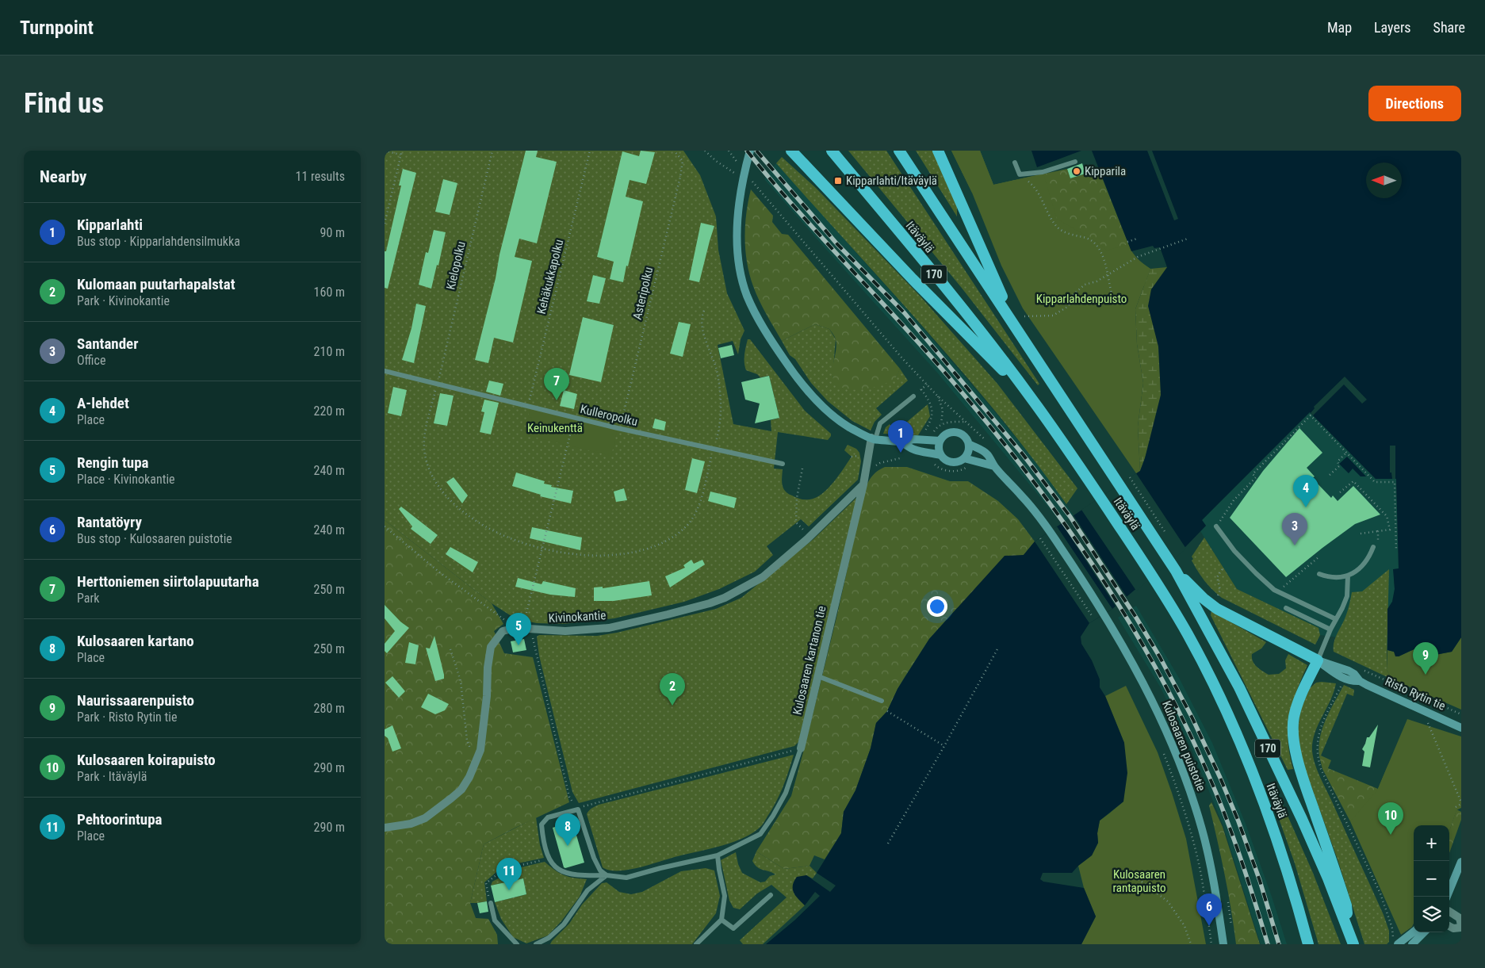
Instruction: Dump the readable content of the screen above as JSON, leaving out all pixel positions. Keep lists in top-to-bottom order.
{
  "streets": {
    "highway": ["Itäväylä", "170"],
    "main road": ["Risto Rytin tie", "Kulosaaren puistotie"],
    "street": ["Kivinokantie", "Kulosaaren kartanon tie"],
    "lane": ["Kulleropolku"],
    "path": ["Kielopolku", "Kehäkukkapolku", "Asteripolku"]
  },
  "crossings": [
    ["Kielopolku", "Kulleropolku"],
    ["Kehäkukkapolku", "Kulleropolku"],
    ["Asteripolku", "Kulleropolku"],
    ["Kivinokantie", "Kulosaaren kartanon tie"]
  ],
  "parks": ["Kipparlahdenpuisto", "Keinukenttä", "Kulosaaren rantapuisto"],
  "places": {
    "other": ["Kipparila"],
    "transit": ["Kipparlahti/Itäväylä"]
  },
  "north": "left",
  "page": {
    "header": "Turnpoint",
    "nav": ["Map", "Layers", "Share"],
    "buttons": "Directions",
    "title": "Find us",
    "heading": ["Nearby", "11 results"],
    "list": [
      {
        "mark": "1",
        "name": "Kipparlahti",
        "note": "Bus stop · Kipparlahdensilmukka",
        "value": "90 m"
      },
      {
        "mark": "2",
        "name": "Kulomaan puutarhapalstat",
        "note": "Park · Kivinokantie",
        "value": "160 m"
      },
      {
        "mark": "3",
        "name": "Santander",
        "note": "Office",
        "value": "210 m"
      },
      {
        "mark": "4",
        "name": "A-lehdet",
        "note": "Place",
        "value": "220 m"
      },
      {
        "mark": "5",
        "name": "Rengin tupa",
        "note": "Place · Kivinokantie",
        "value": "240 m"
      },
      {
        "mark": "6",
        "name": "Rantatöyry",
        "note": "Bus stop · Kulosaaren puistotie",
        "value": "240 m"
      },
      {
        "mark": "7",
        "name": "Herttoniemen siirtolapuutarha",
        "note": "Park",
        "value": "250 m"
      },
      {
        "mark": "8",
        "name": "Kulosaaren kartano",
        "note": "Place",
        "value": "250 m"
      },
      {
        "mark": "9",
        "name": "Naurissaarenpuisto",
        "note": "Park · Risto Rytin tie",
        "value": "280 m"
      },
      {
        "mark": "10",
        "name": "Kulosaaren koirapuisto",
        "note": "Park · Itäväylä",
        "value": "290 m"
      },
      {
        "mark": "11",
        "name": "Pehtoorintupa",
        "note": "Place",
        "value": "290 m"
      }
    ],
    "pins": [
      "7",
      "1",
      "4",
      "3",
      "5",
      "9",
      "2",
      "10",
      "8",
      "11",
      "6"
    ],
    "map_buttons": ["+", "−"]
  }
}
